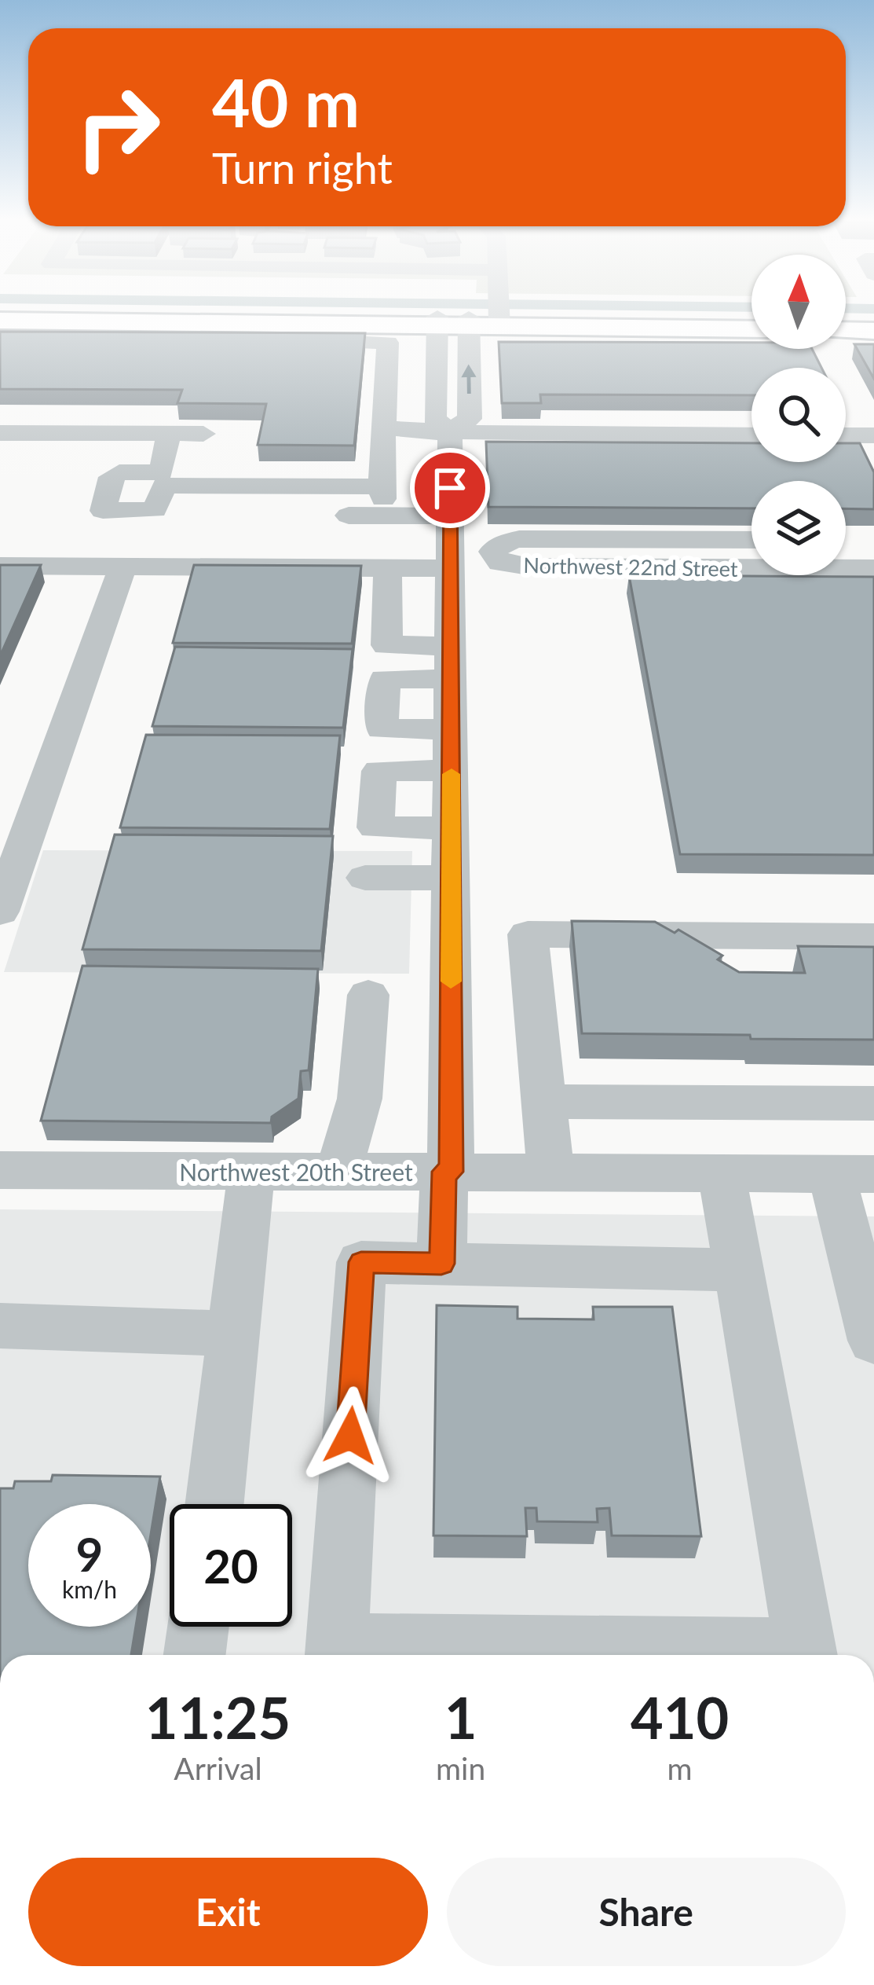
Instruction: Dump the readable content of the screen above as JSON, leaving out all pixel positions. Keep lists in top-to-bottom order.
{
  "streets": {
    "street": ["Northwest 22nd Street", "Northwest 20th Street"]
  },
  "north": "top",
  "page": {
    "turn": ["40 m", "Turn right"],
    "speed": "9 km/h",
    "limit": "20",
    "eta": [
      "11:25",
      "Arrival",
      "1",
      "min",
      "410",
      "m"
    ],
    "buttons": ["Exit", "Share"]
  }
}
